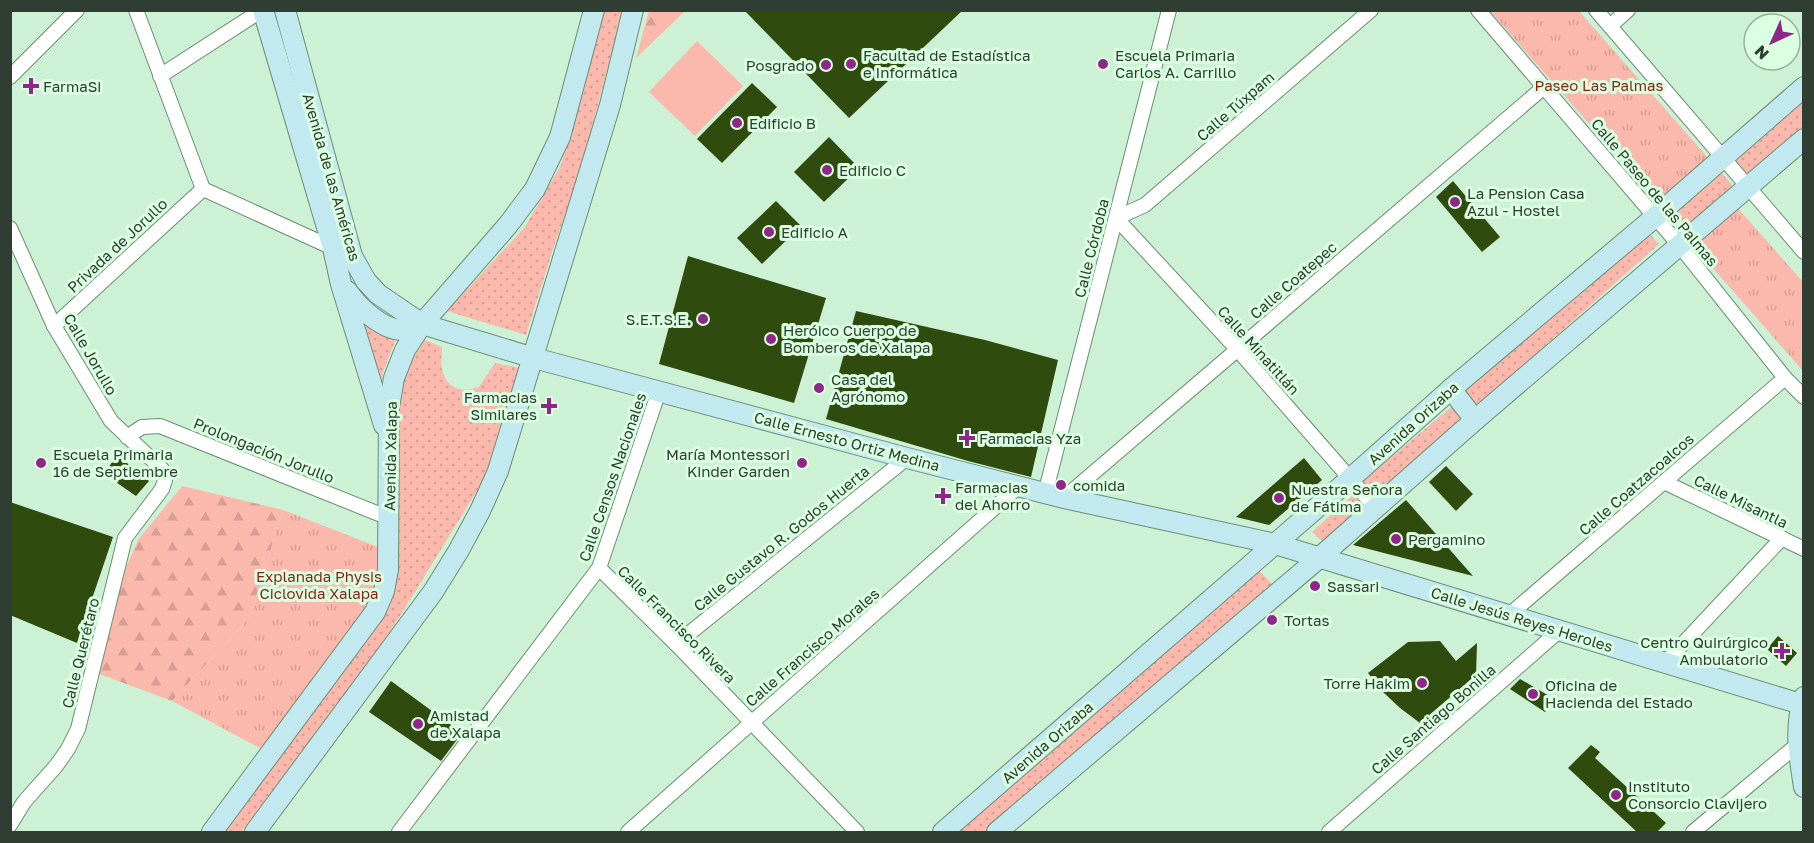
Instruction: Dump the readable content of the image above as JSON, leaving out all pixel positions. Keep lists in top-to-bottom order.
{
  "streets": {
    "main road": [
      "Avenida de las Américas",
      "Avenida Orizaba",
      "Calle Ernesto Ortiz Medina",
      "Avenida Xalapa",
      "Calle Jesús Reyes Heroles"
    ],
    "street": [
      "Calle Túxpam",
      "Calle Paseo de las Palmas",
      "Privada de Jorullo",
      "Calle Córdoba",
      "Calle Coatepec",
      "Calle Minatitlán",
      "Calle Jorullo",
      "Prolongación Jorullo",
      "Calle Censos Nacionales",
      "Calle Coatzacoalcos",
      "Calle Misantla",
      "Calle Gustavo R. Godos Huerta",
      "Calle Francisco Rivera",
      "Calle Francisco Morales",
      "Calle Querétaro",
      "Calle Santiago Bonilla"
    ]
  },
  "crossings": [
    ["Calle Túxpam", "Calle Córdoba"],
    ["Calle Túxpam", "Calle Minatitlán"],
    ["Avenida de las Américas", "Calle Ernesto Ortiz Medina"],
    ["Avenida de las Américas", "Avenida Xalapa"],
    ["Calle Paseo de las Palmas", "Calle Coatepec"],
    ["Calle Paseo de las Palmas", "Avenida Orizaba"],
    ["Calle Paseo de las Palmas", "Calle Coatzacoalcos"],
    ["Privada de Jorullo", "Calle Jorullo"],
    ["Calle Córdoba", "Calle Coatepec"],
    ["Calle Córdoba", "Calle Minatitlán"],
    ["Calle Córdoba", "Calle Ernesto Ortiz Medina"],
    ["Calle Coatepec", "Calle Minatitlán"],
    ["Calle Coatepec", "Calle Ernesto Ortiz Medina"],
    ["Calle Minatitlán", "Avenida Orizaba"],
    ["Calle Jorullo", "Prolongación Jorullo"],
    ["Calle Jorullo", "Calle Querétaro"],
    ["Avenida Orizaba", "Calle Ernesto Ortiz Medina"],
    ["Avenida Orizaba", "Calle Jesús Reyes Heroles"],
    ["Calle Ernesto Ortiz Medina", "Avenida Xalapa"],
    ["Calle Ernesto Ortiz Medina", "Calle Censos Nacionales"],
    ["Calle Ernesto Ortiz Medina", "Calle Gustavo R. Godos Huerta"],
    ["Calle Ernesto Ortiz Medina", "Calle Jesús Reyes Heroles"],
    ["Calle Ernesto Ortiz Medina", "Calle Francisco Morales"],
    ["Prolongación Jorullo", "Avenida Xalapa"],
    ["Calle Censos Nacionales", "Calle Francisco Rivera"],
    ["Calle Coatzacoalcos", "Calle Misantla"],
    ["Calle Coatzacoalcos", "Calle Jesús Reyes Heroles"],
    ["Calle Gustavo R. Godos Huerta", "Calle Francisco Rivera"],
    ["Calle Jesús Reyes Heroles", "Calle Santiago Bonilla"],
    ["Calle Francisco Rivera", "Calle Francisco Morales"]
  ],
  "parks": ["Paseo Las Palmas", "Explanada Physis Ciclovida Xalapa"],
  "places": {
    "other": [
      "Facultad de Estadística e Informática",
      "Escuela Primaria Carlos A. Carrillo",
      "Posgrado",
      "Edificio B",
      "Edificio C",
      "La Pension Casa Azul - Hostel",
      "Edificio A",
      "S.E.T.S.E.",
      "Heróico Cuerpo de Bomberos de Xalapa",
      "Casa del Agrónomo",
      "Escuela Primaria 16 de Septiembre",
      "María Montessori Kinder Garden",
      "comida",
      "Nuestra Señora de Fátima",
      "Pergamino",
      "Sassari",
      "Tortas",
      "Torre Hakim",
      "Oficina de Hacienda del Estado",
      "Amistad de Xalapa",
      "Instituto Consorcio Clavijero"
    ],
    "health": [
      "FarmaSi",
      "Farmacias Similares",
      "Farmacias Yza",
      "Farmacias del Ahorro",
      "Centro Quirúrgico Ambulatorio"
    ]
  },
  "north": "bottom left"
}
